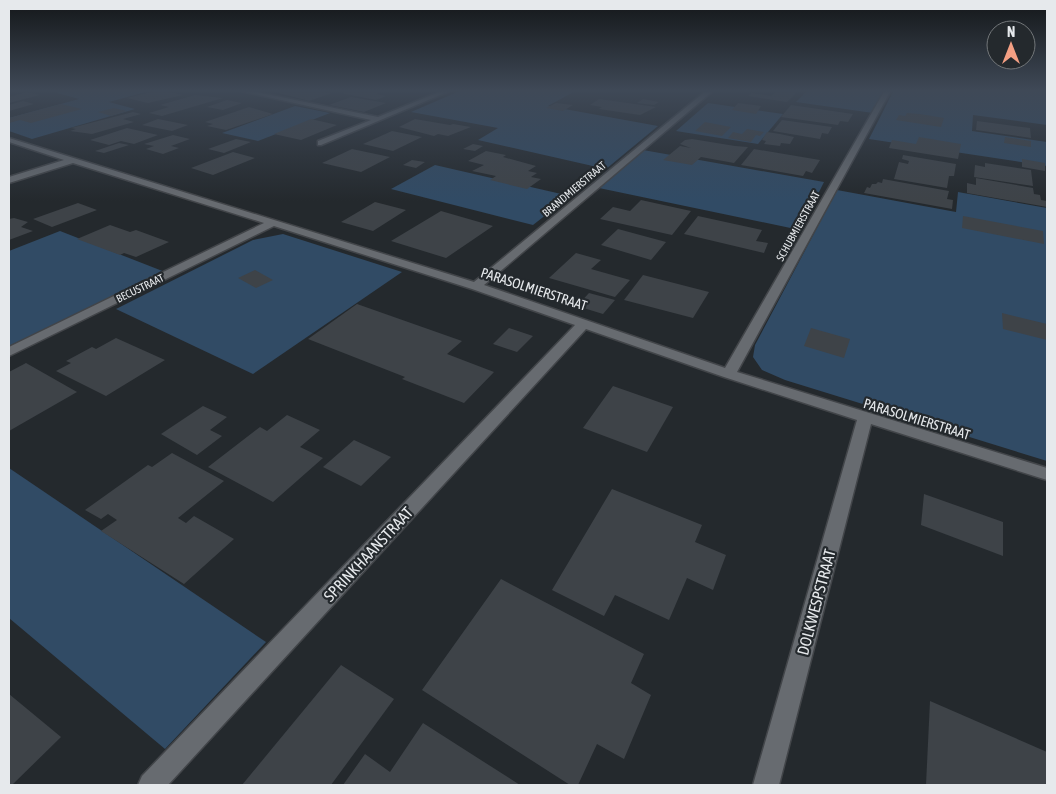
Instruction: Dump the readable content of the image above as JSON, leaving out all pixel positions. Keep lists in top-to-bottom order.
{
  "streets": {
    "street": [
      "BRANDMIERSTRAAT",
      "SCHUBMIERSTRAAT",
      "BECUSTRAAT",
      "PARASOLMIERSTRAAT",
      "SPRINKHAANSTRAAT",
      "DOLKWESPSTRAAT"
    ]
  },
  "crossings": [
    ["BRANDMIERSTRAAT", "PARASOLMIERSTRAAT"],
    ["SCHUBMIERSTRAAT", "PARASOLMIERSTRAAT"],
    ["BECUSTRAAT", "PARASOLMIERSTRAAT"],
    ["PARASOLMIERSTRAAT", "SPRINKHAANSTRAAT"],
    ["PARASOLMIERSTRAAT", "DOLKWESPSTRAAT"]
  ],
  "north": "top"
}
